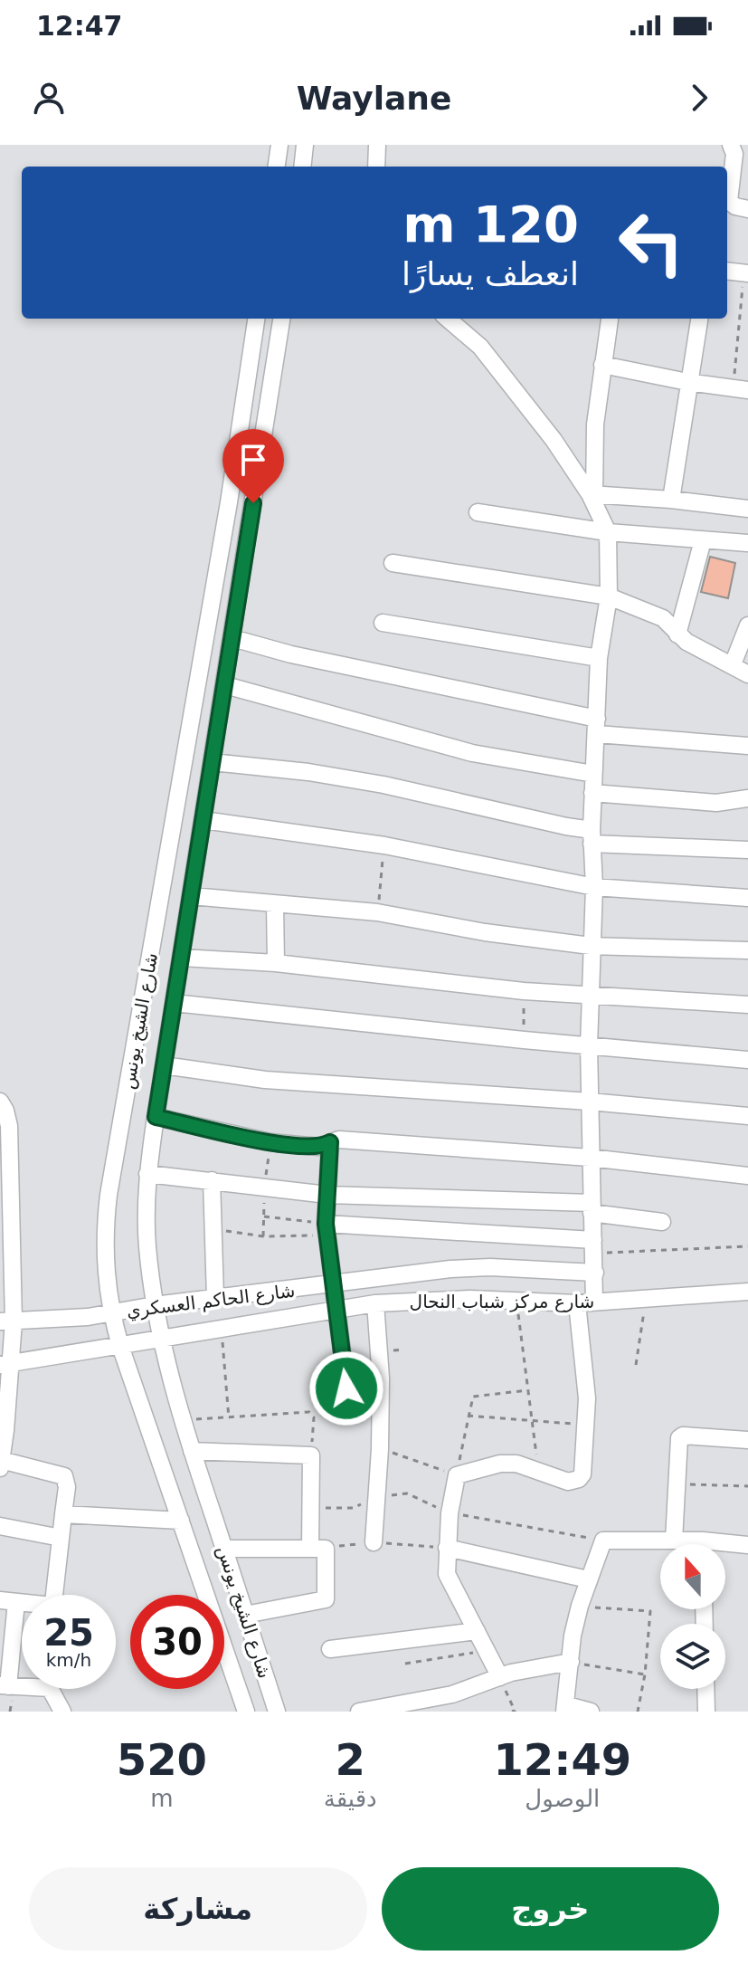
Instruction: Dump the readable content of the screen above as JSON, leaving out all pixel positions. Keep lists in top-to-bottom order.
{
  "streets": {
    "street": ["شارع الشيخ يونس", "شارع الحاكم العسكري", "شارع مركز شباب النحال"]
  },
  "crossings": [
    ["شارع الشيخ يونس", "شارع الحاكم العسكري"],
    ["شارع الشيخ يونس", "شارع مركز شباب النحال"]
  ],
  "north": "top",
  "page": {
    "status": "12:47",
    "header": "Waylane",
    "turn": ["120 m", "انعطف يسارًا"],
    "speed": "25 km/h",
    "limit": "30",
    "eta": [
      "12:49",
      "الوصول",
      "2",
      "دقيقة",
      "520",
      "m"
    ],
    "buttons": ["خروج", "مشاركة"]
  }
}
